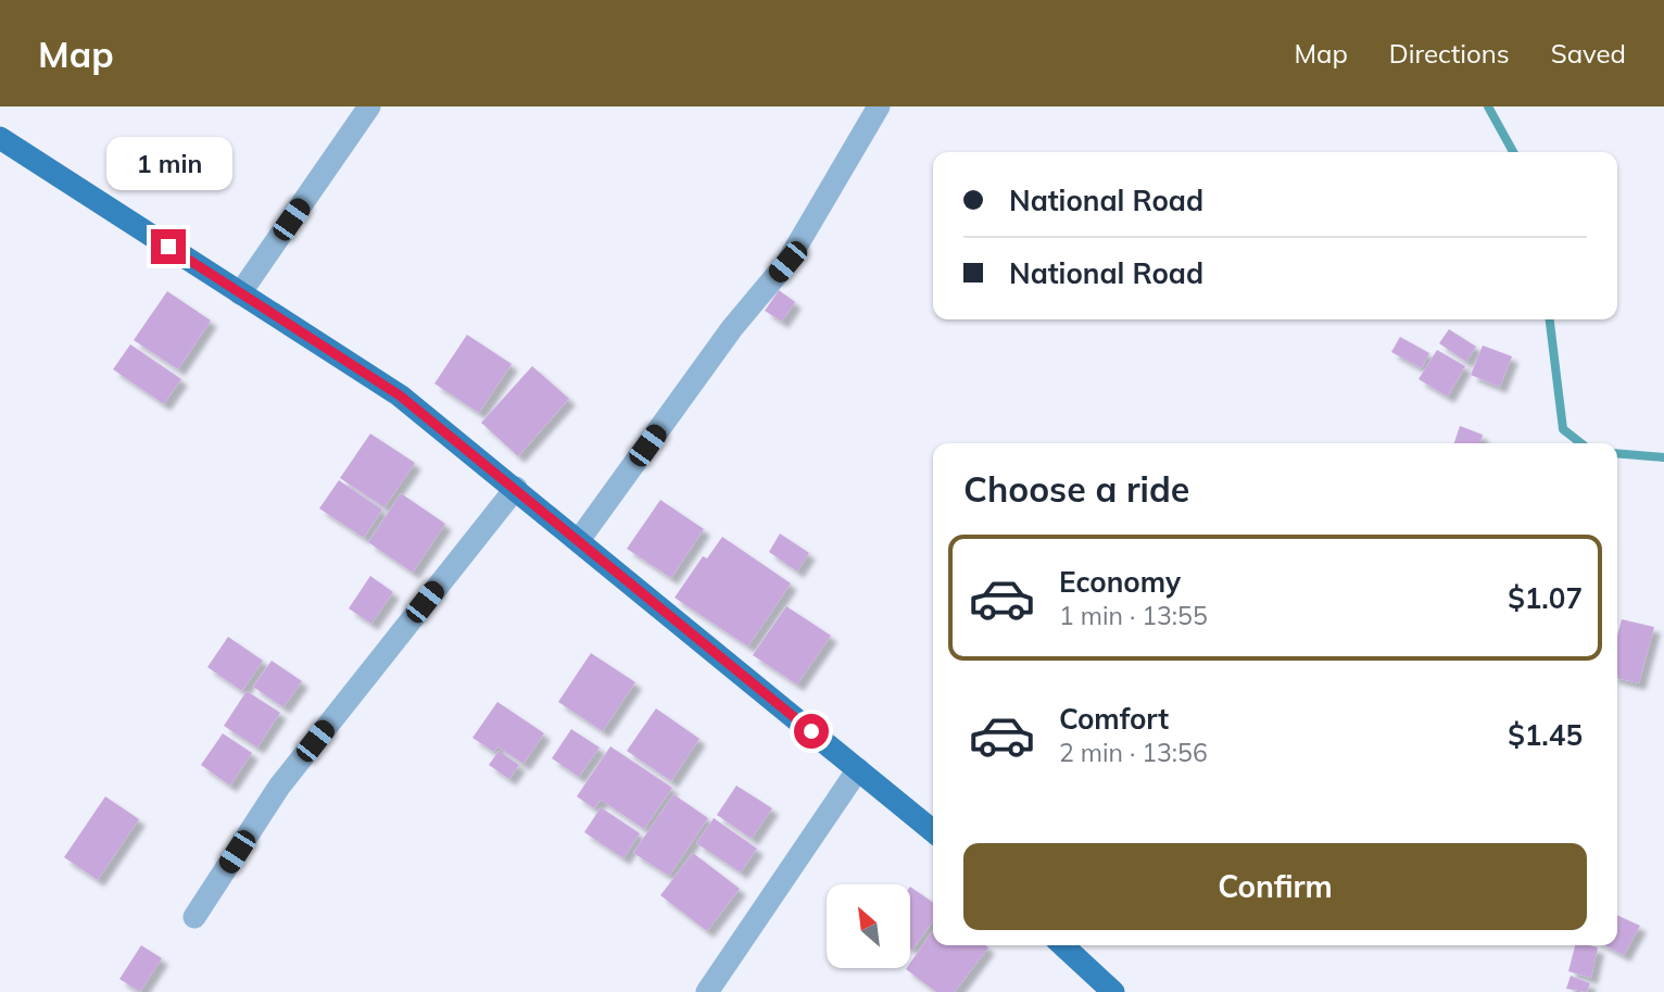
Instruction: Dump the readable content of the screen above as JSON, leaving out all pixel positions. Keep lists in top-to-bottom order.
{
  "north": "top left",
  "page": {
    "header": "Map",
    "nav": ["Map", "Directions", "Saved"],
    "bubble": "1 min",
    "banner": ["National Road", "National Road"],
    "heading": "Choose a ride",
    "list": [
      {
        "name": "Economy",
        "note": "1 min · 13:55",
        "value": "$1.07"
      },
      {
        "name": "Comfort",
        "note": "2 min · 13:56",
        "value": "$1.45"
      }
    ],
    "buttons": "Confirm"
  }
}
